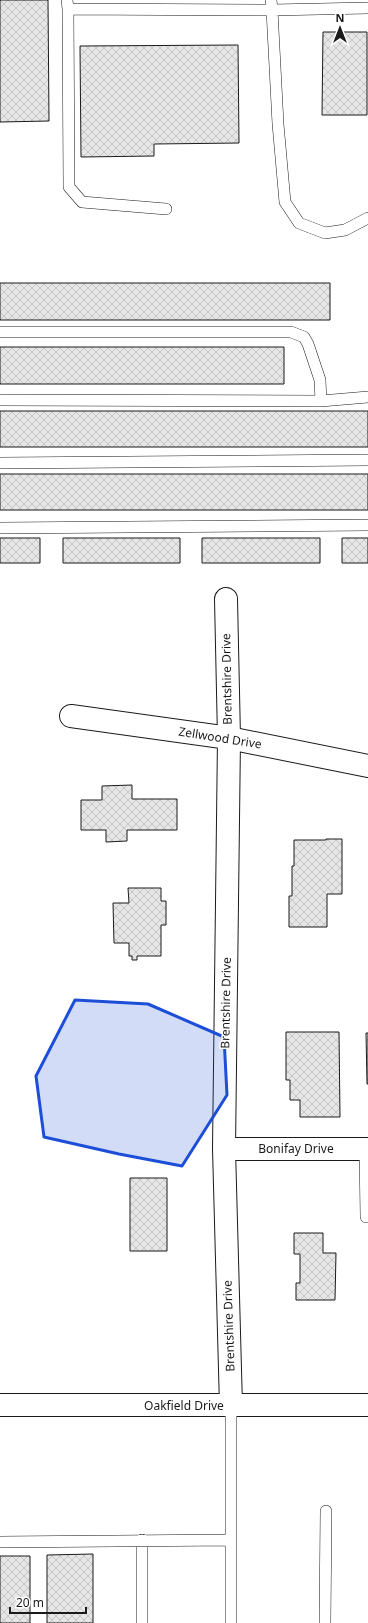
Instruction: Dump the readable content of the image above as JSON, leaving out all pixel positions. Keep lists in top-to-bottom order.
{
  "streets": {
    "street": [
      "Brentshire Drive",
      "Zellwood Drive",
      "Bonifay Drive",
      "Oakfield Drive"
    ]
  },
  "crossings": [
    ["Brentshire Drive", "Zellwood Drive"],
    ["Brentshire Drive", "Bonifay Drive"],
    ["Brentshire Drive", "Oakfield Drive"]
  ],
  "scale_bar": "20 m",
  "north": "top"
}
